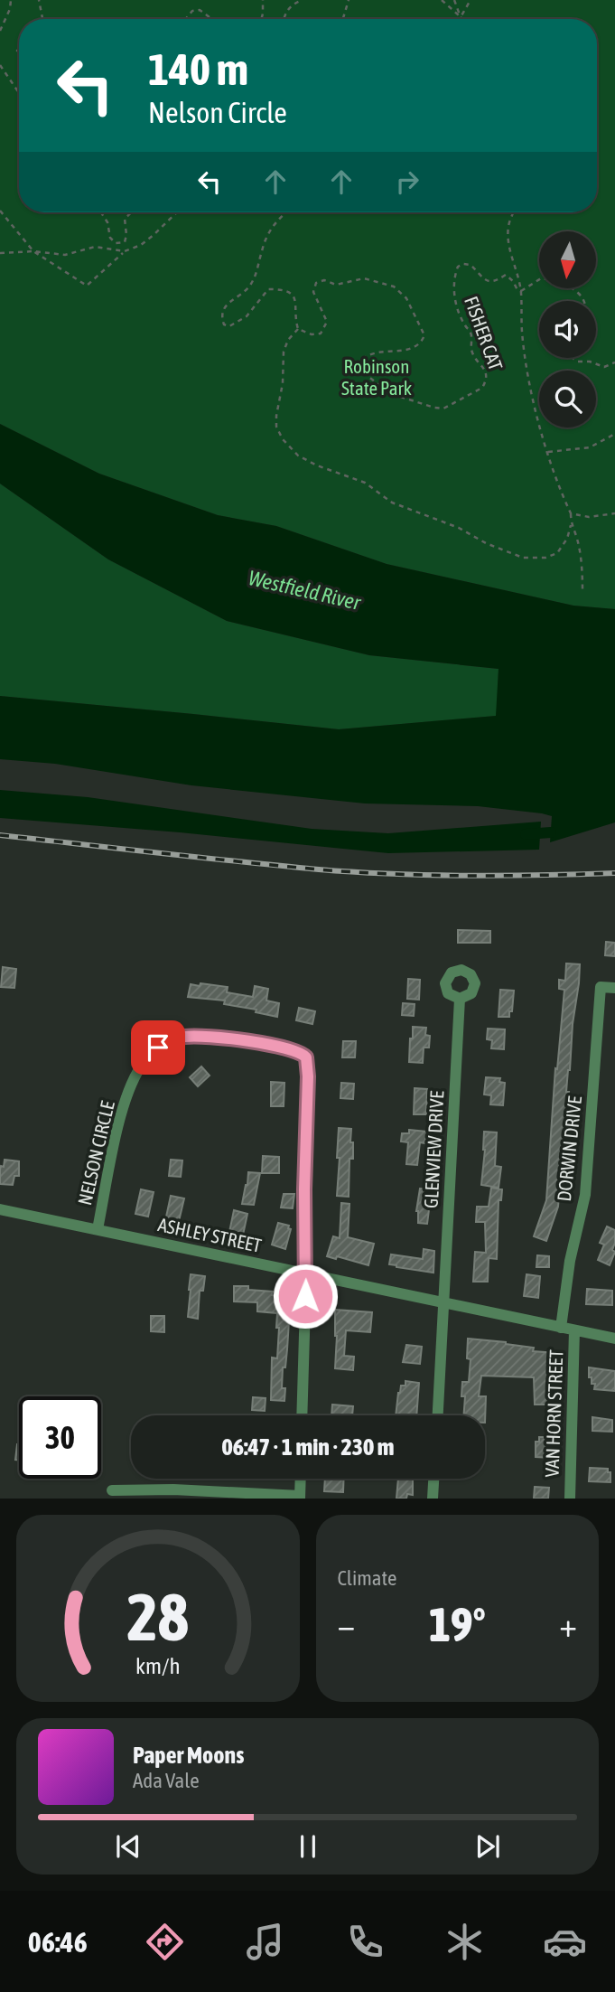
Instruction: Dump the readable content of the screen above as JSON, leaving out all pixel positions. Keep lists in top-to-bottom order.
{
  "streets": {
    "street": [
      "DORWIN DRIVE",
      "GLENVIEW DRIVE",
      "NELSON CIRCLE",
      "ASHLEY STREET",
      "VAN HORN STREET"
    ],
    "path": ["FISHER CAT"]
  },
  "crossings": [
    ["DORWIN DRIVE", "ASHLEY STREET"],
    ["GLENVIEW DRIVE", "ASHLEY STREET"],
    ["NELSON CIRCLE", "ASHLEY STREET"],
    ["ASHLEY STREET", "VAN HORN STREET"]
  ],
  "water": ["Westfield River"],
  "parks": ["Robinson State Park"],
  "north": "bottom",
  "page": {
    "turn": ["140 m", "Nelson Circle"],
    "limit": "30",
    "trip": "06:47 · 1 min · 230 m",
    "tile": "Climate",
    "heat": ["−", "19°", "+"],
    "song": ["Paper Moons", "Ada Vale"],
    "tabs": "06:46",
    "gauge": ["28", "km/h"]
  }
}
